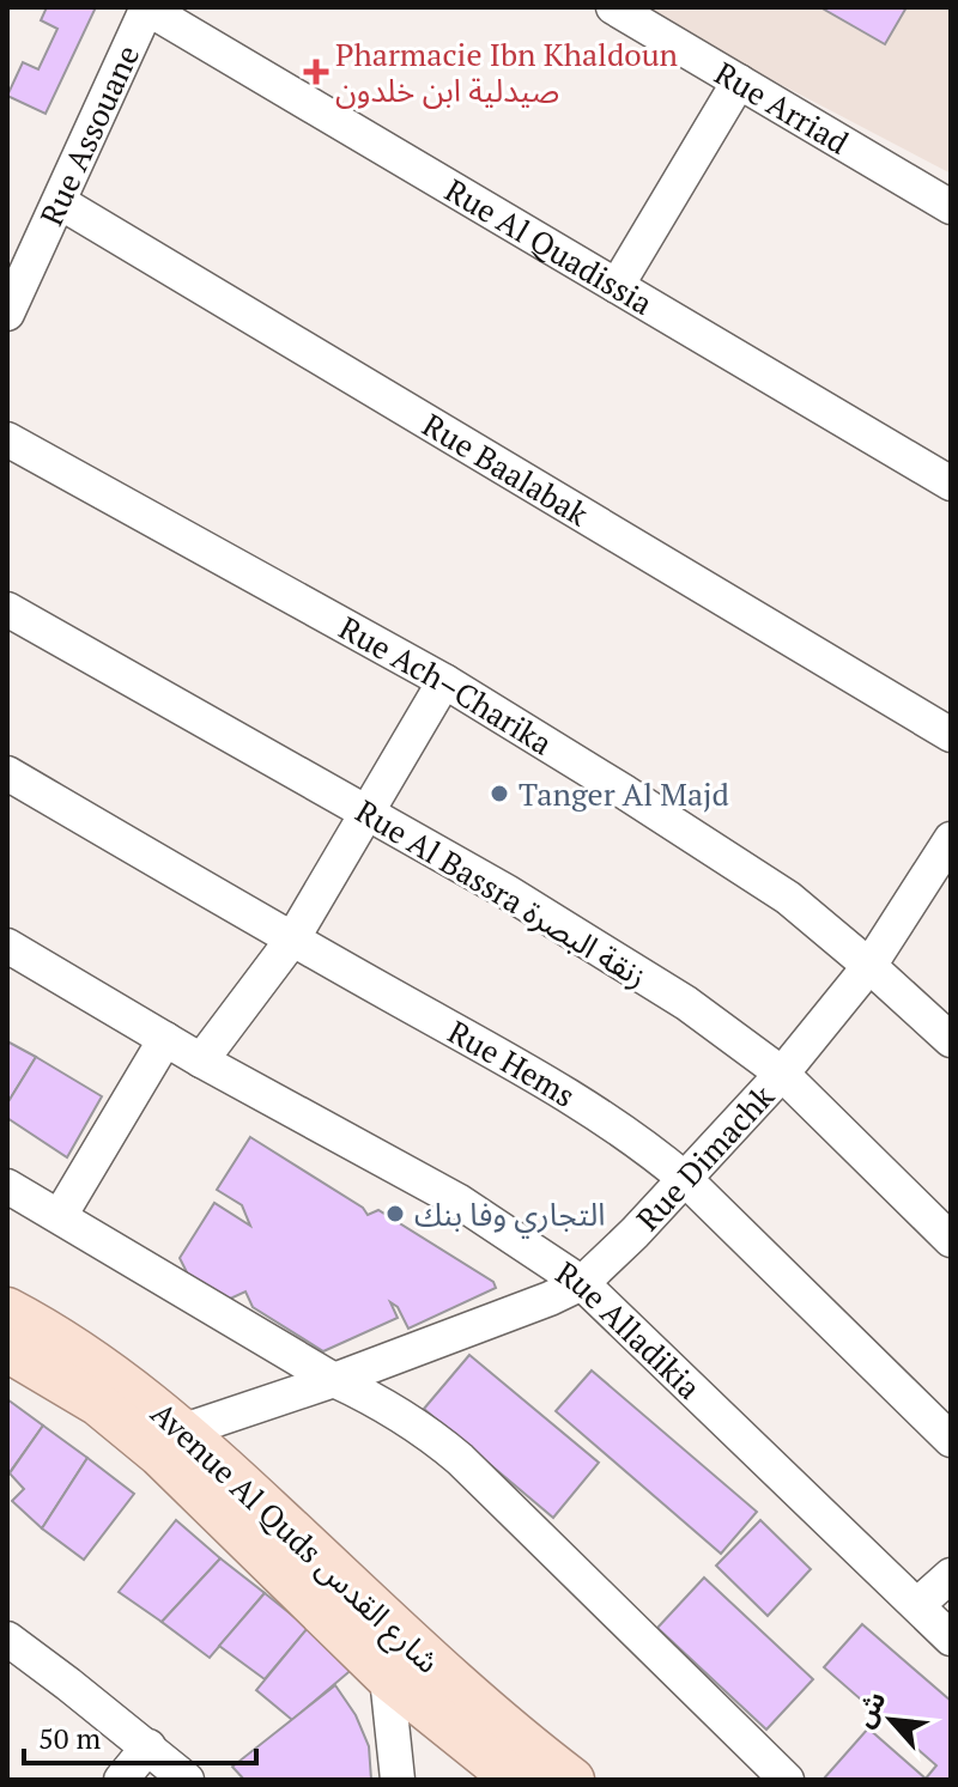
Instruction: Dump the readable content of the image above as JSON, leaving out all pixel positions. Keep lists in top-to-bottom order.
{
  "streets": {
    "main road": ["Avenue Al Quds شارع القدس"],
    "street": [
      "Rue Arriad",
      "Rue Assouane",
      "Rue Al Quadissia",
      "Rue Baalabak",
      "Rue Ach–Charika",
      "Rue Al Bassra زنقة البصرة",
      "Rue Hems",
      "Rue Dimachk",
      "Rue Alladikia"
    ]
  },
  "crossings": [
    ["Rue Assouane", "Rue Al Quadissia"],
    ["Rue Assouane", "Rue Baalabak"],
    ["Rue Ach–Charika", "Rue Dimachk"],
    ["Rue Al Bassra زنقة البصرة", "Rue Dimachk"],
    ["Rue Hems", "Rue Dimachk"],
    ["Rue Dimachk", "Rue Alladikia"],
    ["Rue Dimachk", "Avenue Al Quds شارع القدس"]
  ],
  "places": {
    "health": ["Pharmacie Ibn Khaldoun صيدلية ابن خلدون"],
    "other": ["Tanger Al Majd", "التجاري وفا بنك"]
  },
  "scale_bar": "50 m",
  "north": "top left"
}
